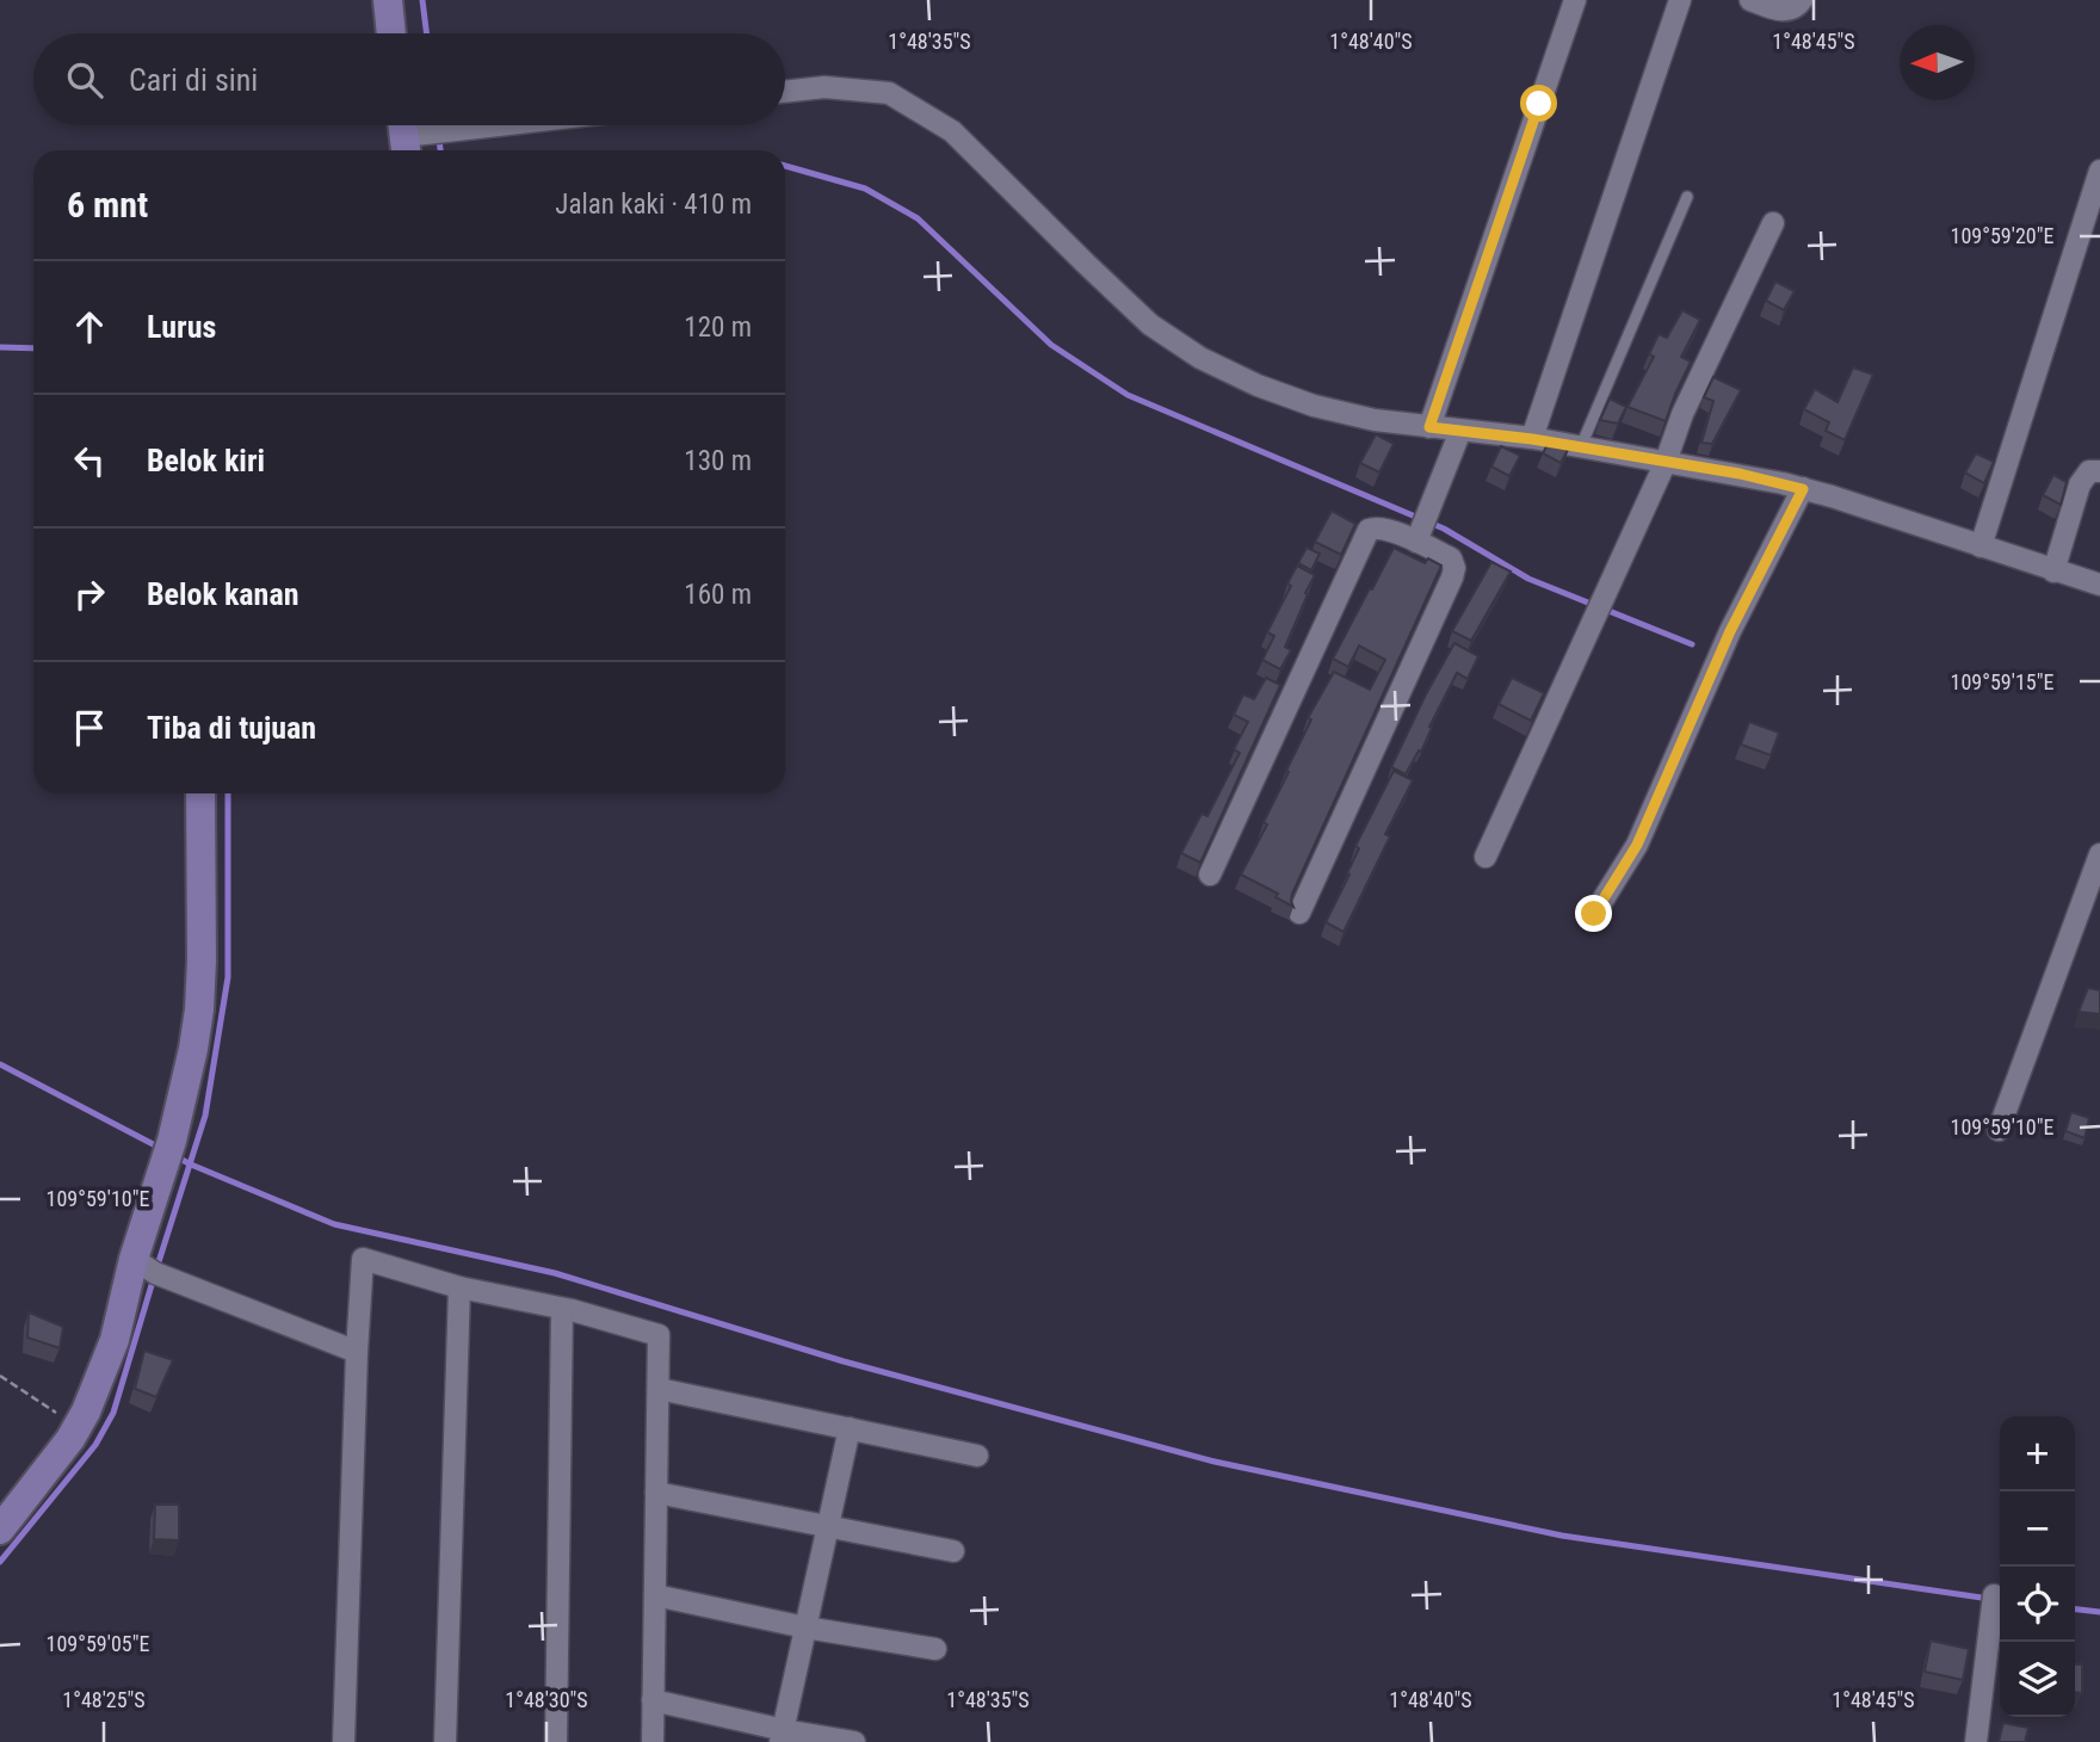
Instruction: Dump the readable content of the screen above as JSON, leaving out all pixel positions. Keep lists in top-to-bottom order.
{
  "north": "left",
  "page": {
    "search": "Cari di sini",
    "heading": ["6 mnt", "Jalan kaki · 410 m"],
    "list": [
      ["Lurus", "120 m"],
      ["Belok kiri", "130 m"],
      ["Belok kanan", "160 m"],
      "Tiba di tujuan"
    ],
    "map_buttons": ["+", "−"]
  },
  "coordinates": [
    "1°48'35\"S",
    "1°48'40\"S",
    "1°48'45\"S",
    "109°59'20\"E",
    "109°59'15\"E",
    "109°59'10\"E",
    "109°59'05\"E",
    "1°48'25\"S",
    "1°48'30\"S"
  ]
}
